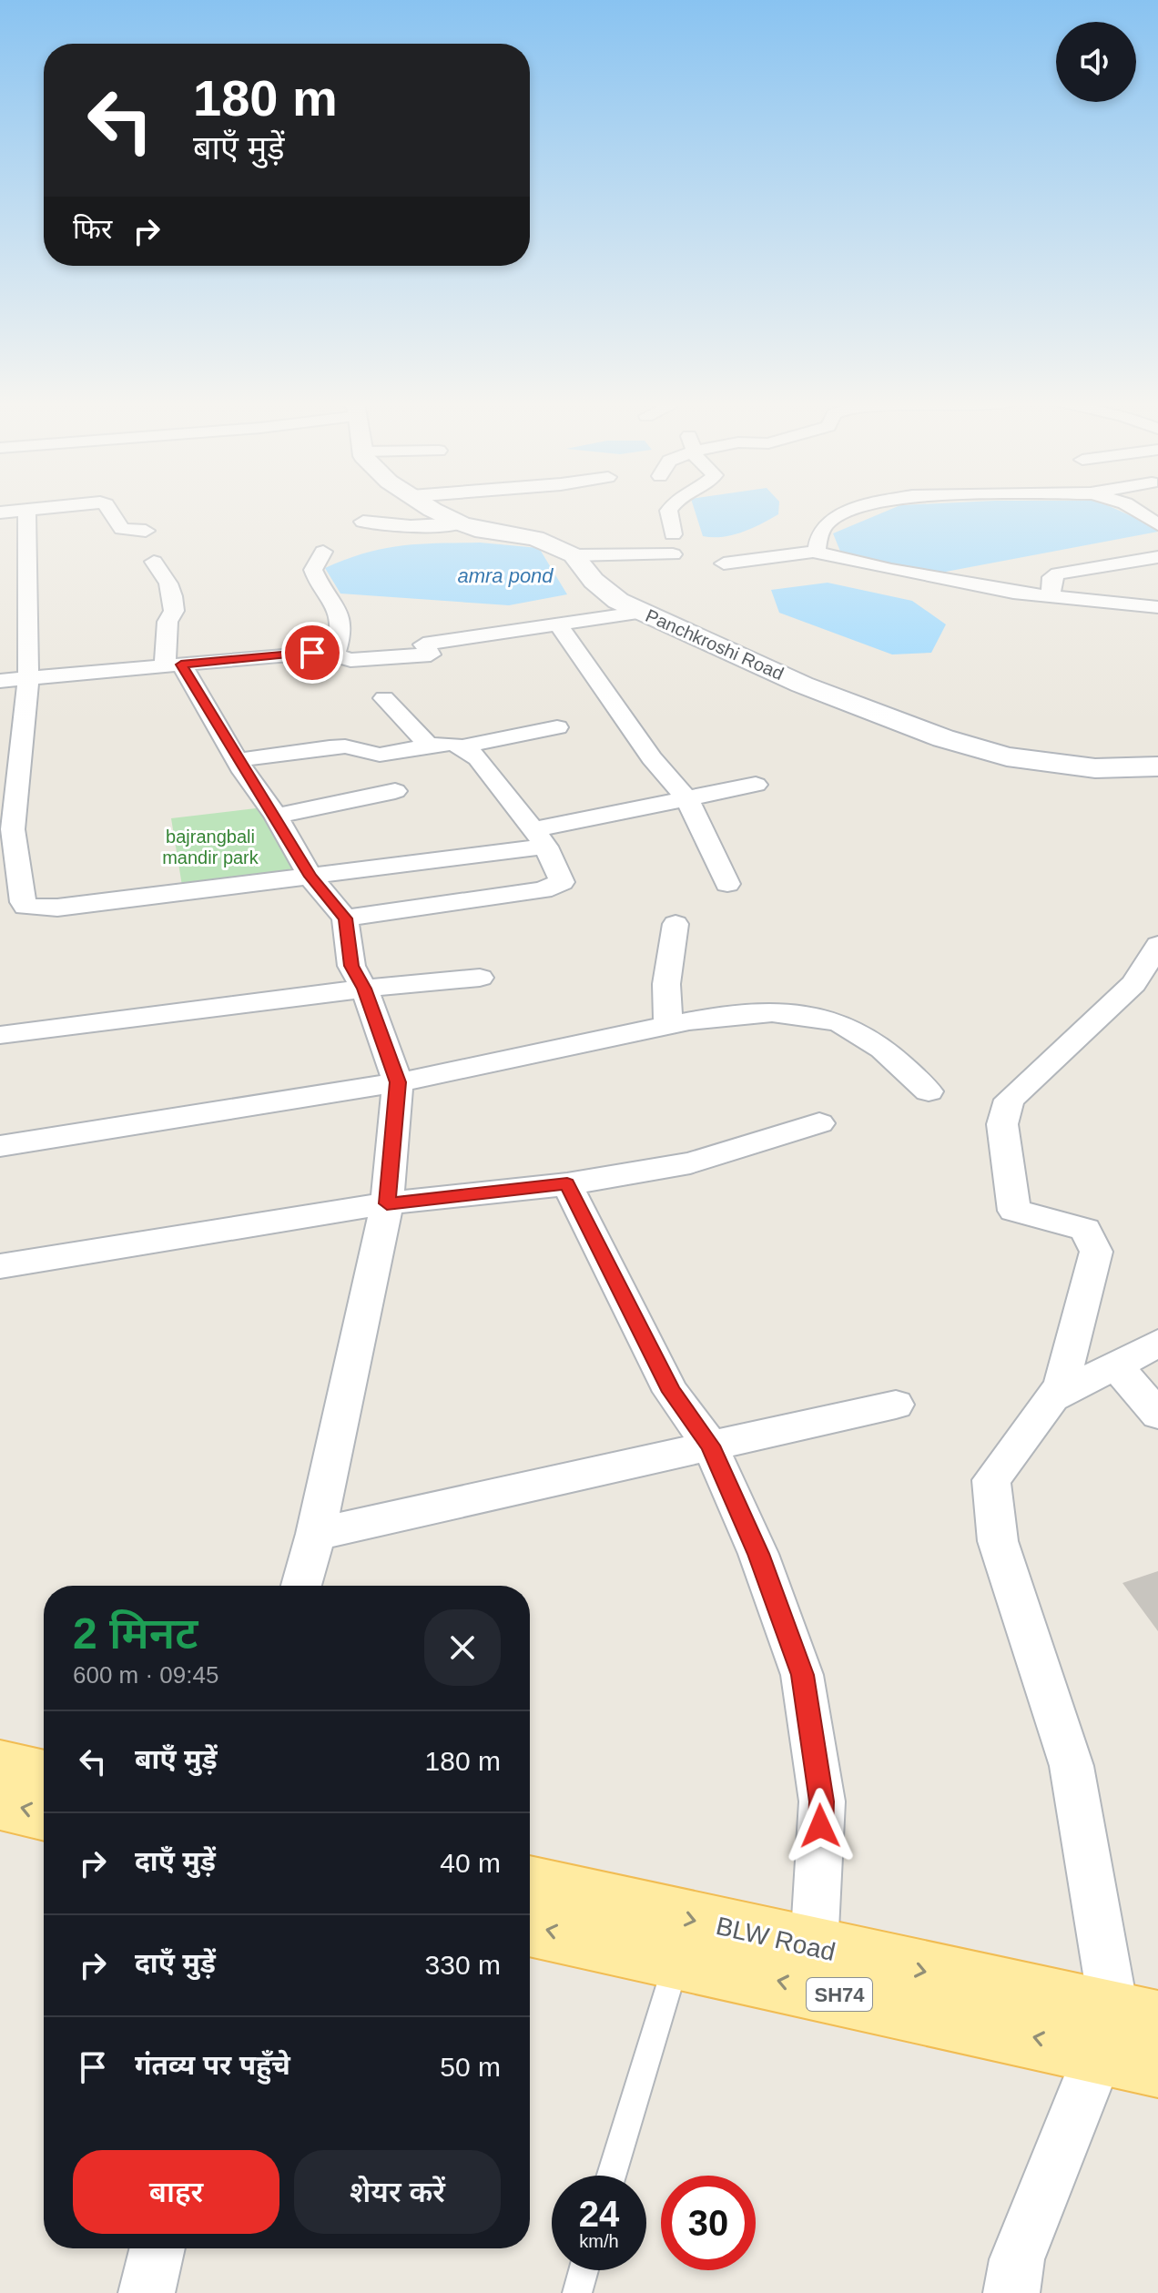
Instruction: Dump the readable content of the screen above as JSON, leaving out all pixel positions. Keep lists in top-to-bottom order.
{
  "streets": {
    "main road": ["BLW Road", "SH74"],
    "street": ["Panchkroshi Road"]
  },
  "crossings": [
    ["BLW Road", "SH74"]
  ],
  "water": ["amra pond"],
  "parks": ["bajrangbali mandir park"],
  "page": {
    "turn": ["180 m", "बाएँ मुड़ें"],
    "then": "फिर",
    "heading": ["2 मिनट", "600 m · 09:45"],
    "list": [
      {
        "name": "बाएँ मुड़ें",
        "value": "180 m"
      },
      {
        "name": "दाएँ मुड़ें",
        "value": "40 m"
      },
      {
        "name": "दाएँ मुड़ें",
        "value": "330 m"
      },
      {
        "name": "गंतव्य पर पहुँचे",
        "value": "50 m"
      }
    ],
    "buttons": ["बाहर", "शेयर करें"],
    "speed": "24 km/h",
    "limit": "30"
  }
}
